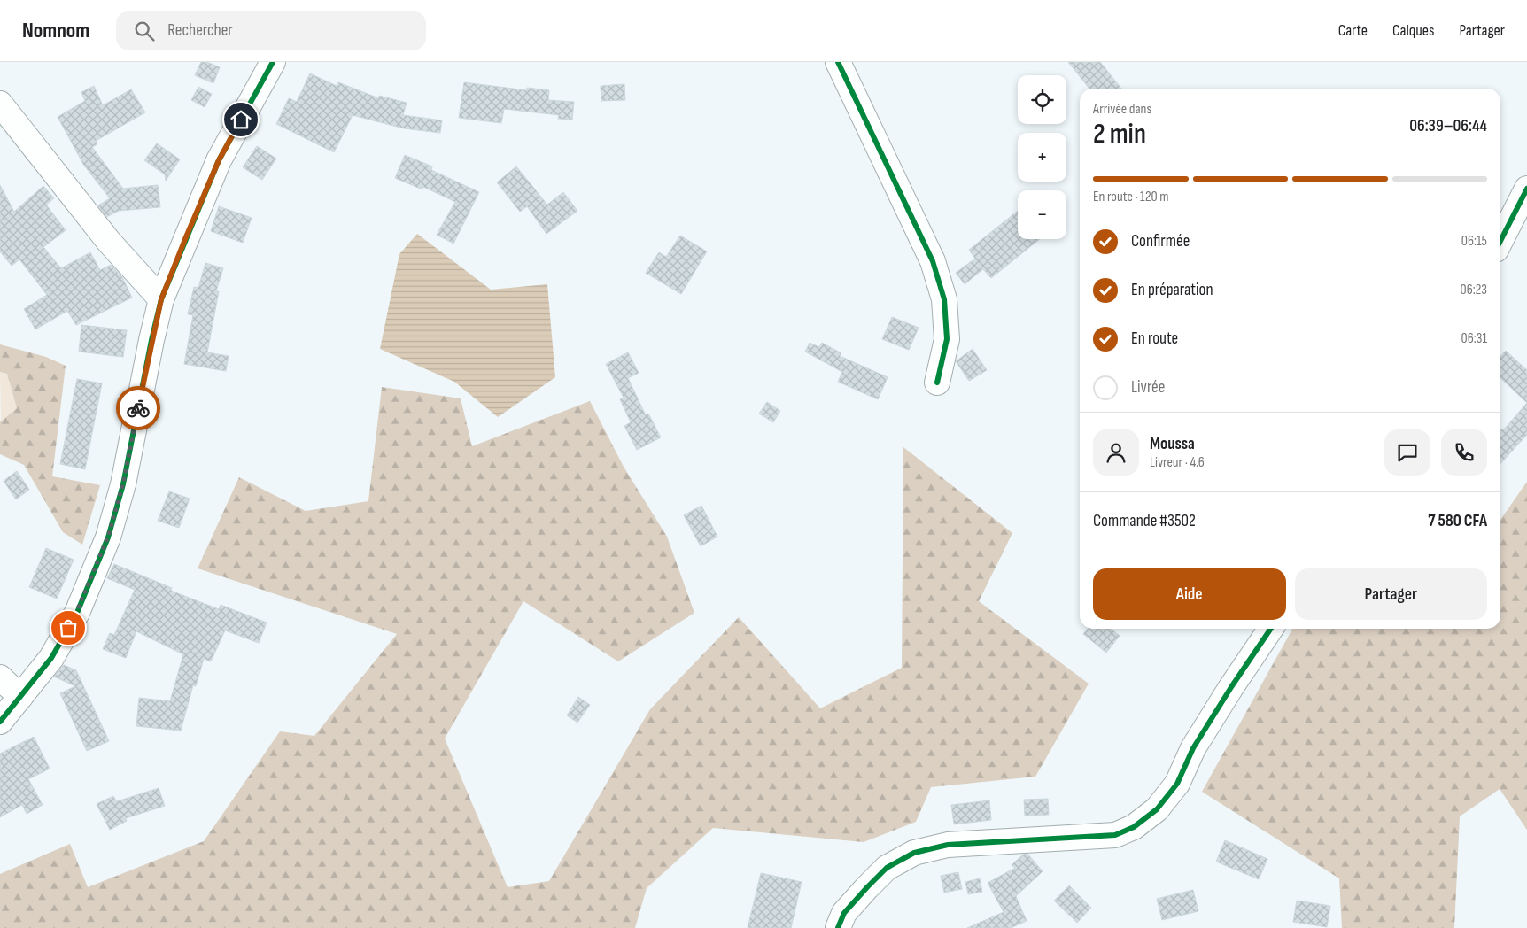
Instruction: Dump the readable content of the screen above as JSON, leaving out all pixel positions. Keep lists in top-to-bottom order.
{
  "page": {
    "header": "Nomnom",
    "search": "Rechercher",
    "nav": ["Carte", "Calques", "Partager"],
    "map_buttons": ["+", "−"],
    "heading": ["2 min", "Arrivée dans", "06:39–06:44"],
    "panel": [
      "Moussa",
      "Livreur · 4.6",
      "Commande #3502",
      "7 580 CFA"
    ],
    "bar": "En route · 120 m",
    "list": [
      ["Confirmée", "06:15"],
      ["En préparation", "06:23"],
      ["En route", "06:31"],
      "Livrée"
    ],
    "buttons": ["Aide", "Partager"]
  }
}
